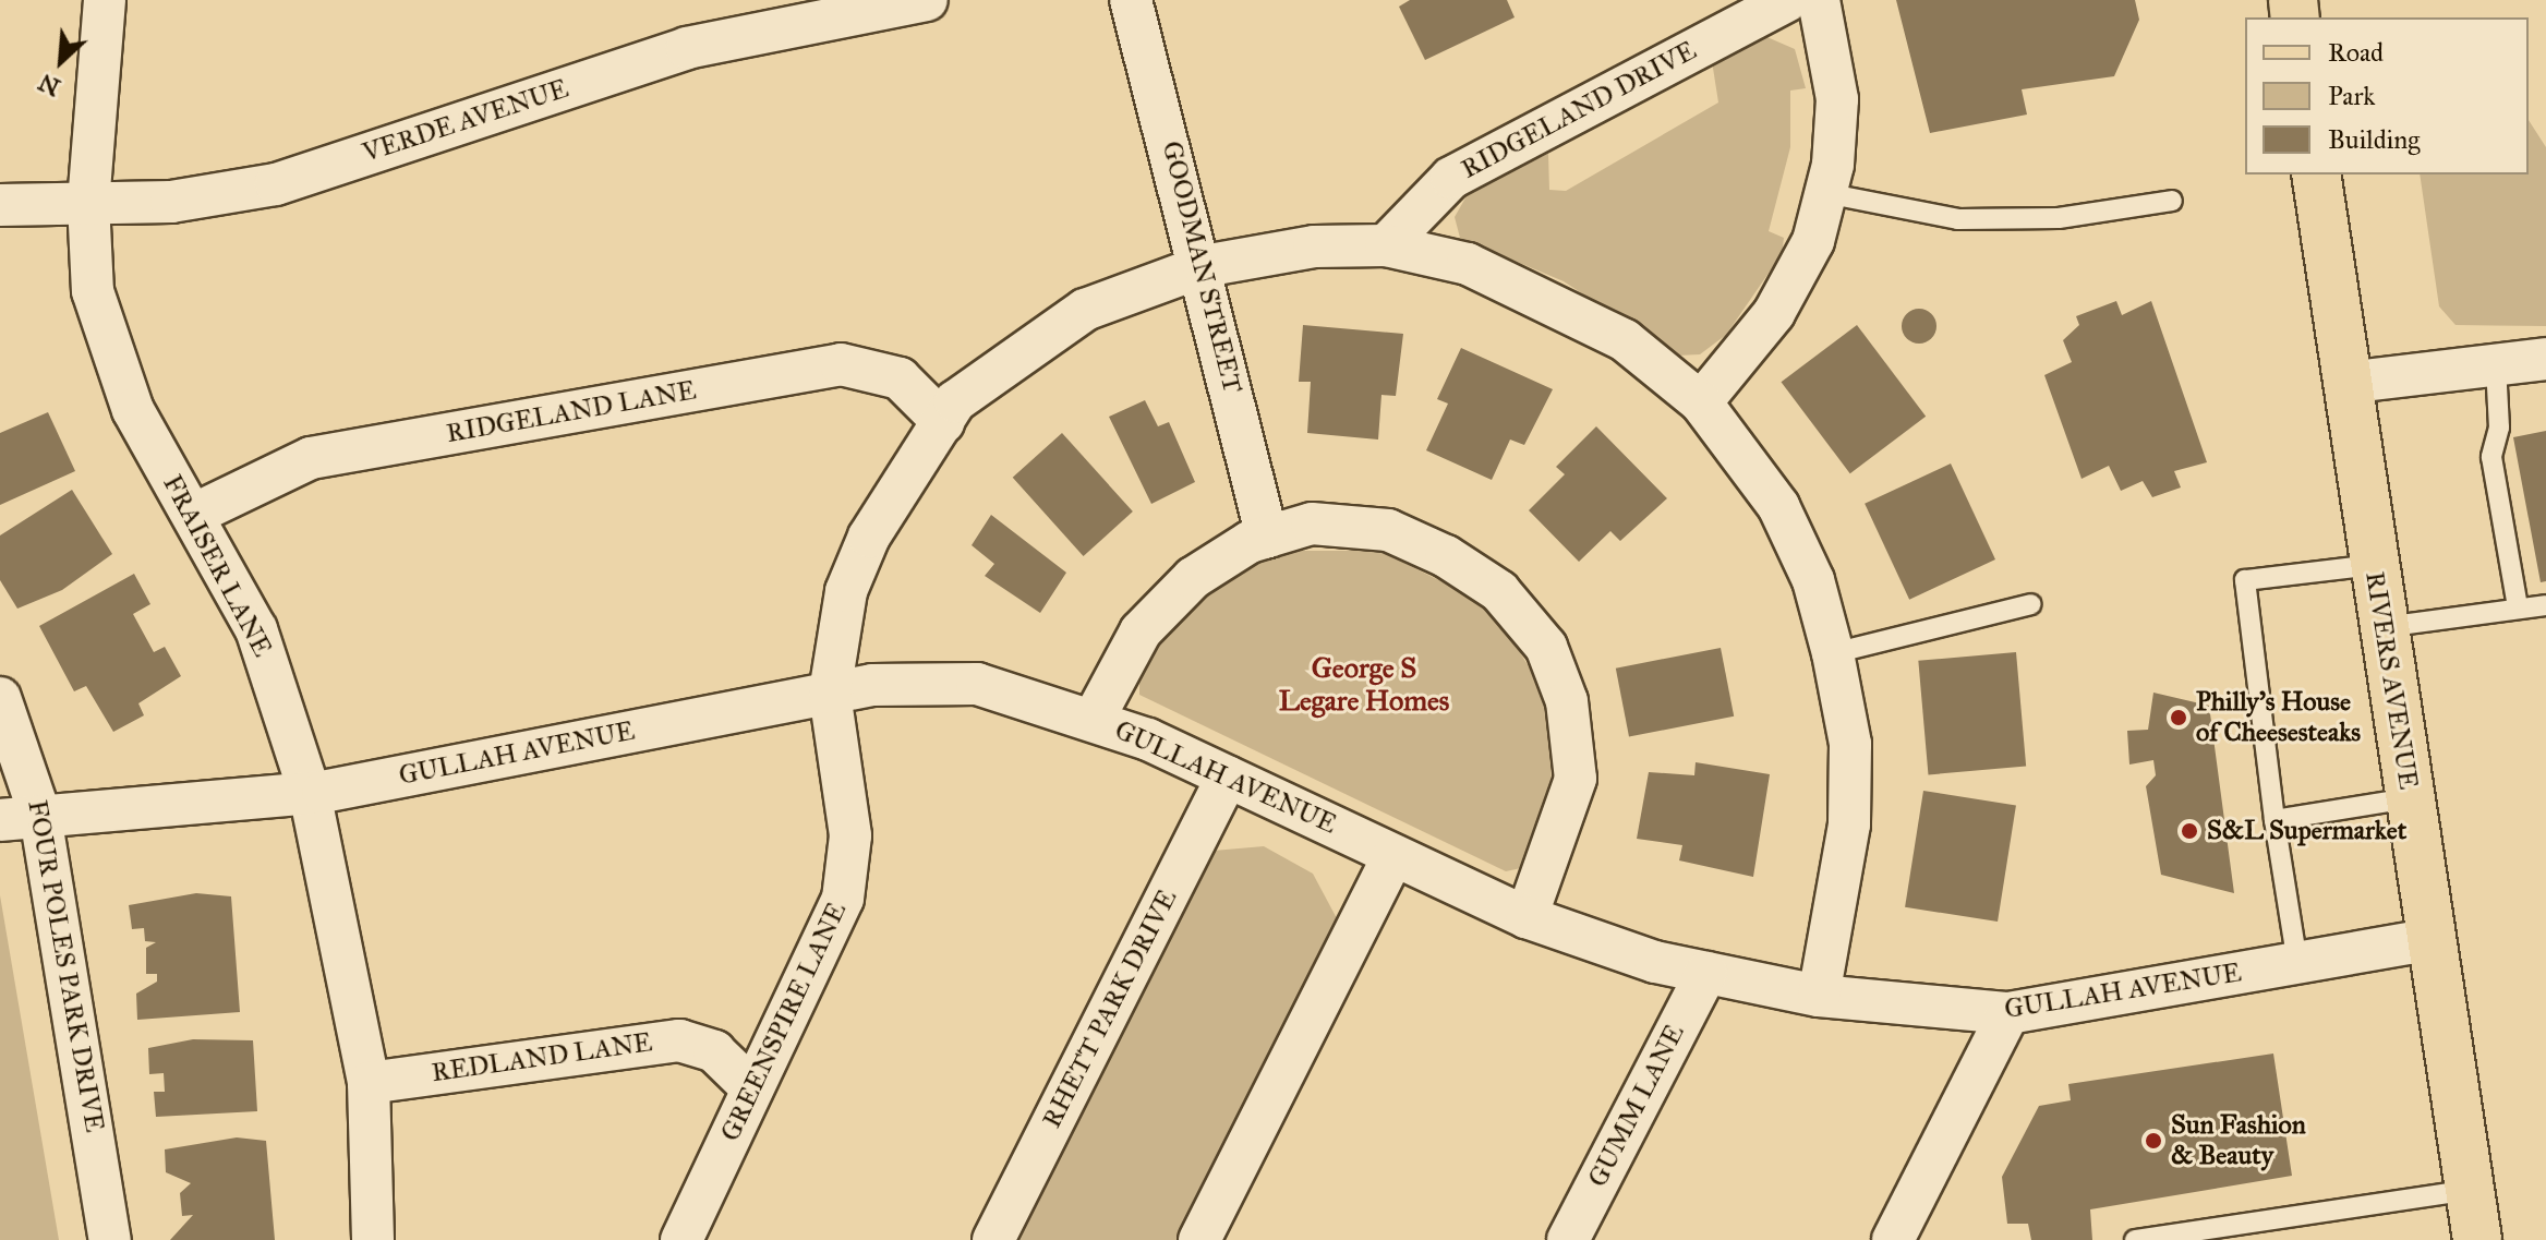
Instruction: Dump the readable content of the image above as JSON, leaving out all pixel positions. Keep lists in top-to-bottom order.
{
  "streets": {
    "main road": ["RIVERS AVENUE"],
    "street": [
      "RIDGELAND DRIVE",
      "VERDE AVENUE",
      "GOODMAN STREET",
      "RIDGELAND LANE",
      "FRAISER LANE",
      "GULLAH AVENUE",
      "FOUR POLES PARK DRIVE",
      "RHETT PARK DRIVE",
      "GREENSPIRE LANE",
      "REDLAND LANE",
      "GUMM LANE"
    ]
  },
  "crossings": [
    ["RIDGELAND DRIVE", "GREENSPIRE LANE"],
    ["VERDE AVENUE", "FRAISER LANE"],
    ["GOODMAN STREET", "GREENSPIRE LANE"],
    ["RIDGELAND LANE", "FRAISER LANE"],
    ["RIDGELAND LANE", "GREENSPIRE LANE"],
    ["FRAISER LANE", "GULLAH AVENUE"],
    ["FRAISER LANE", "REDLAND LANE"],
    ["RIVERS AVENUE", "GULLAH AVENUE"],
    ["GULLAH AVENUE", "FOUR POLES PARK DRIVE"],
    ["GULLAH AVENUE", "RHETT PARK DRIVE"],
    ["GULLAH AVENUE", "GREENSPIRE LANE"],
    ["GULLAH AVENUE", "GUMM LANE"],
    ["GREENSPIRE LANE", "REDLAND LANE"]
  ],
  "districts": ["George S Legare Homes"],
  "places": ["Philly's House of Cheesesteaks", "S&L Supermarket", "Sun Fashion & Beauty"],
  "legend": ["Road", "Park", "Building"],
  "north": "bottom left"
}
